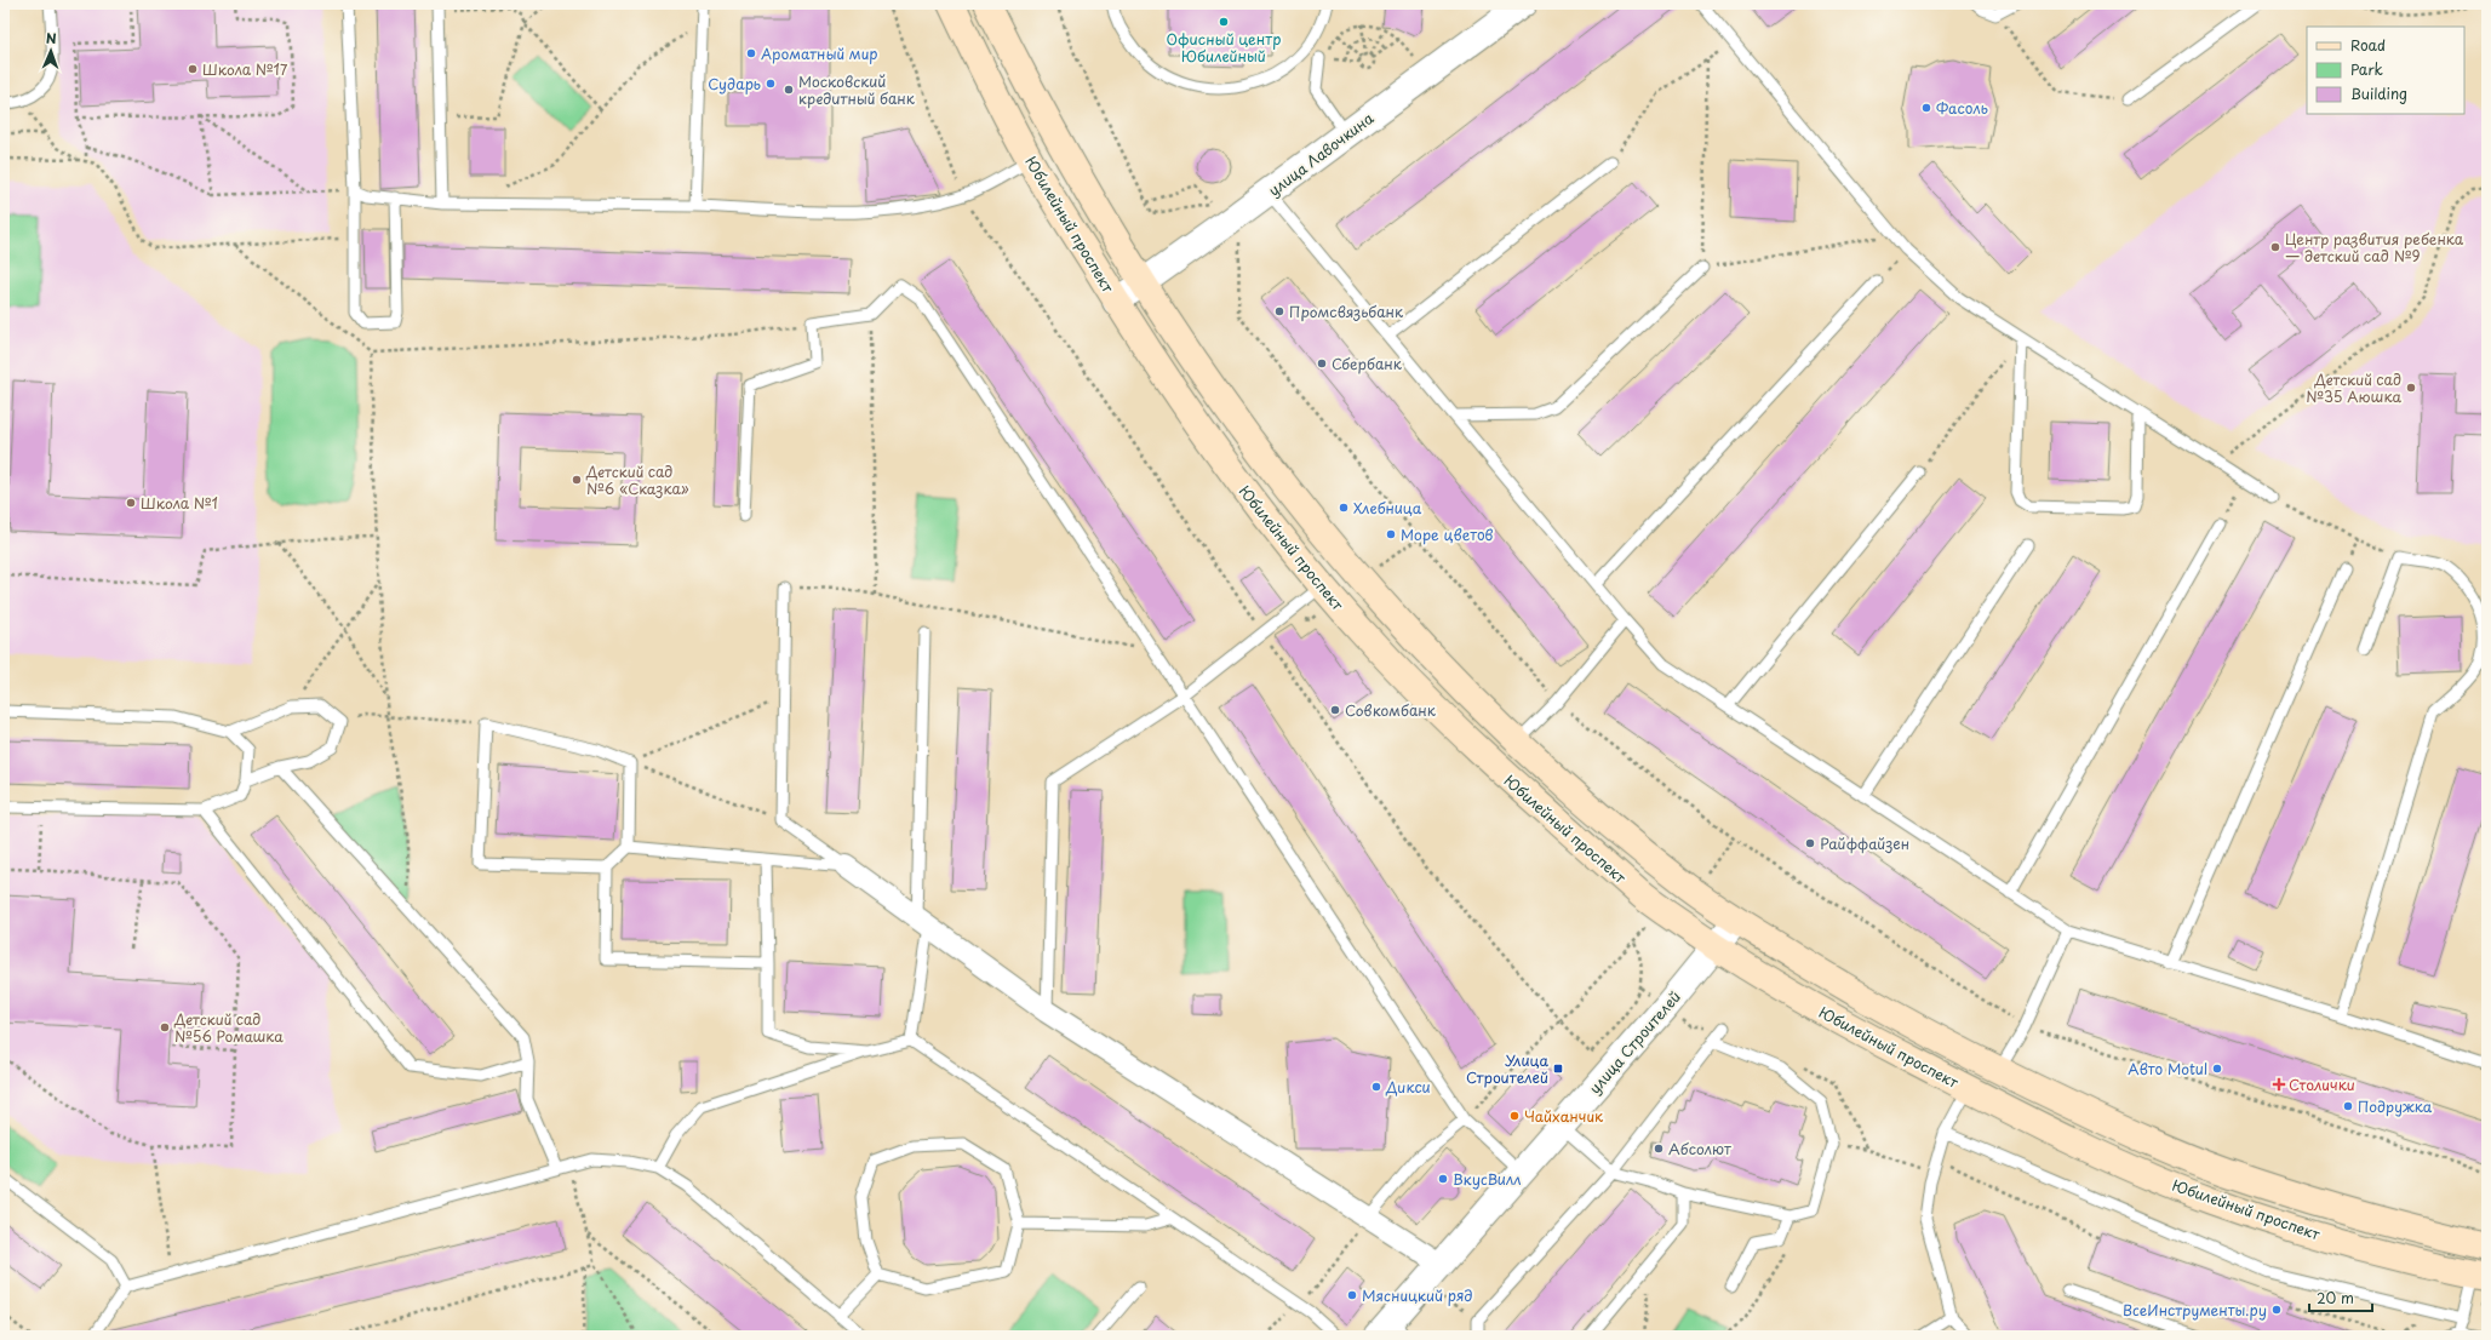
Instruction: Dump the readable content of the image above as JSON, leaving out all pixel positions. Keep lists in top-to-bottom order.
{
  "streets": {
    "main road": ["Юбилейный проспект"],
    "street": ["улица Лавочкина", "улица Строителей"]
  },
  "crossings": [
    ["улица Лавочкина", "Юбилейный проспект"],
    ["Юбилейный проспект", "улица Строителей"]
  ],
  "places": {
    "other": [
      "Офисный центр Юбилейный",
      "Ароматный мир",
      "Школа №17",
      "Сударь",
      "Московский кредитный банк",
      "Фасоль",
      "Центр развития ребенка — детский сад №9",
      "Промсвязьбанк",
      "Сбербанк",
      "Детский сад №35 Аюшка",
      "Детский сад №6 «Сказка»",
      "Школа №1",
      "Хлебница",
      "Море цветов",
      "Совкомбанк",
      "Райффайзен",
      "Детский сад №56 Ромашка",
      "Авто Motul",
      "Дикси",
      "Подружка",
      "Чайханчик",
      "Абсолют",
      "ВкусВилл",
      "Мясницкий ряд",
      "ВсеИнструменты.ру"
    ],
    "transit": ["Улица Строителей"],
    "health": ["Столички"]
  },
  "legend": ["Road", "Park", "Building"],
  "scale_bar": "20 m",
  "north": "top"
}
